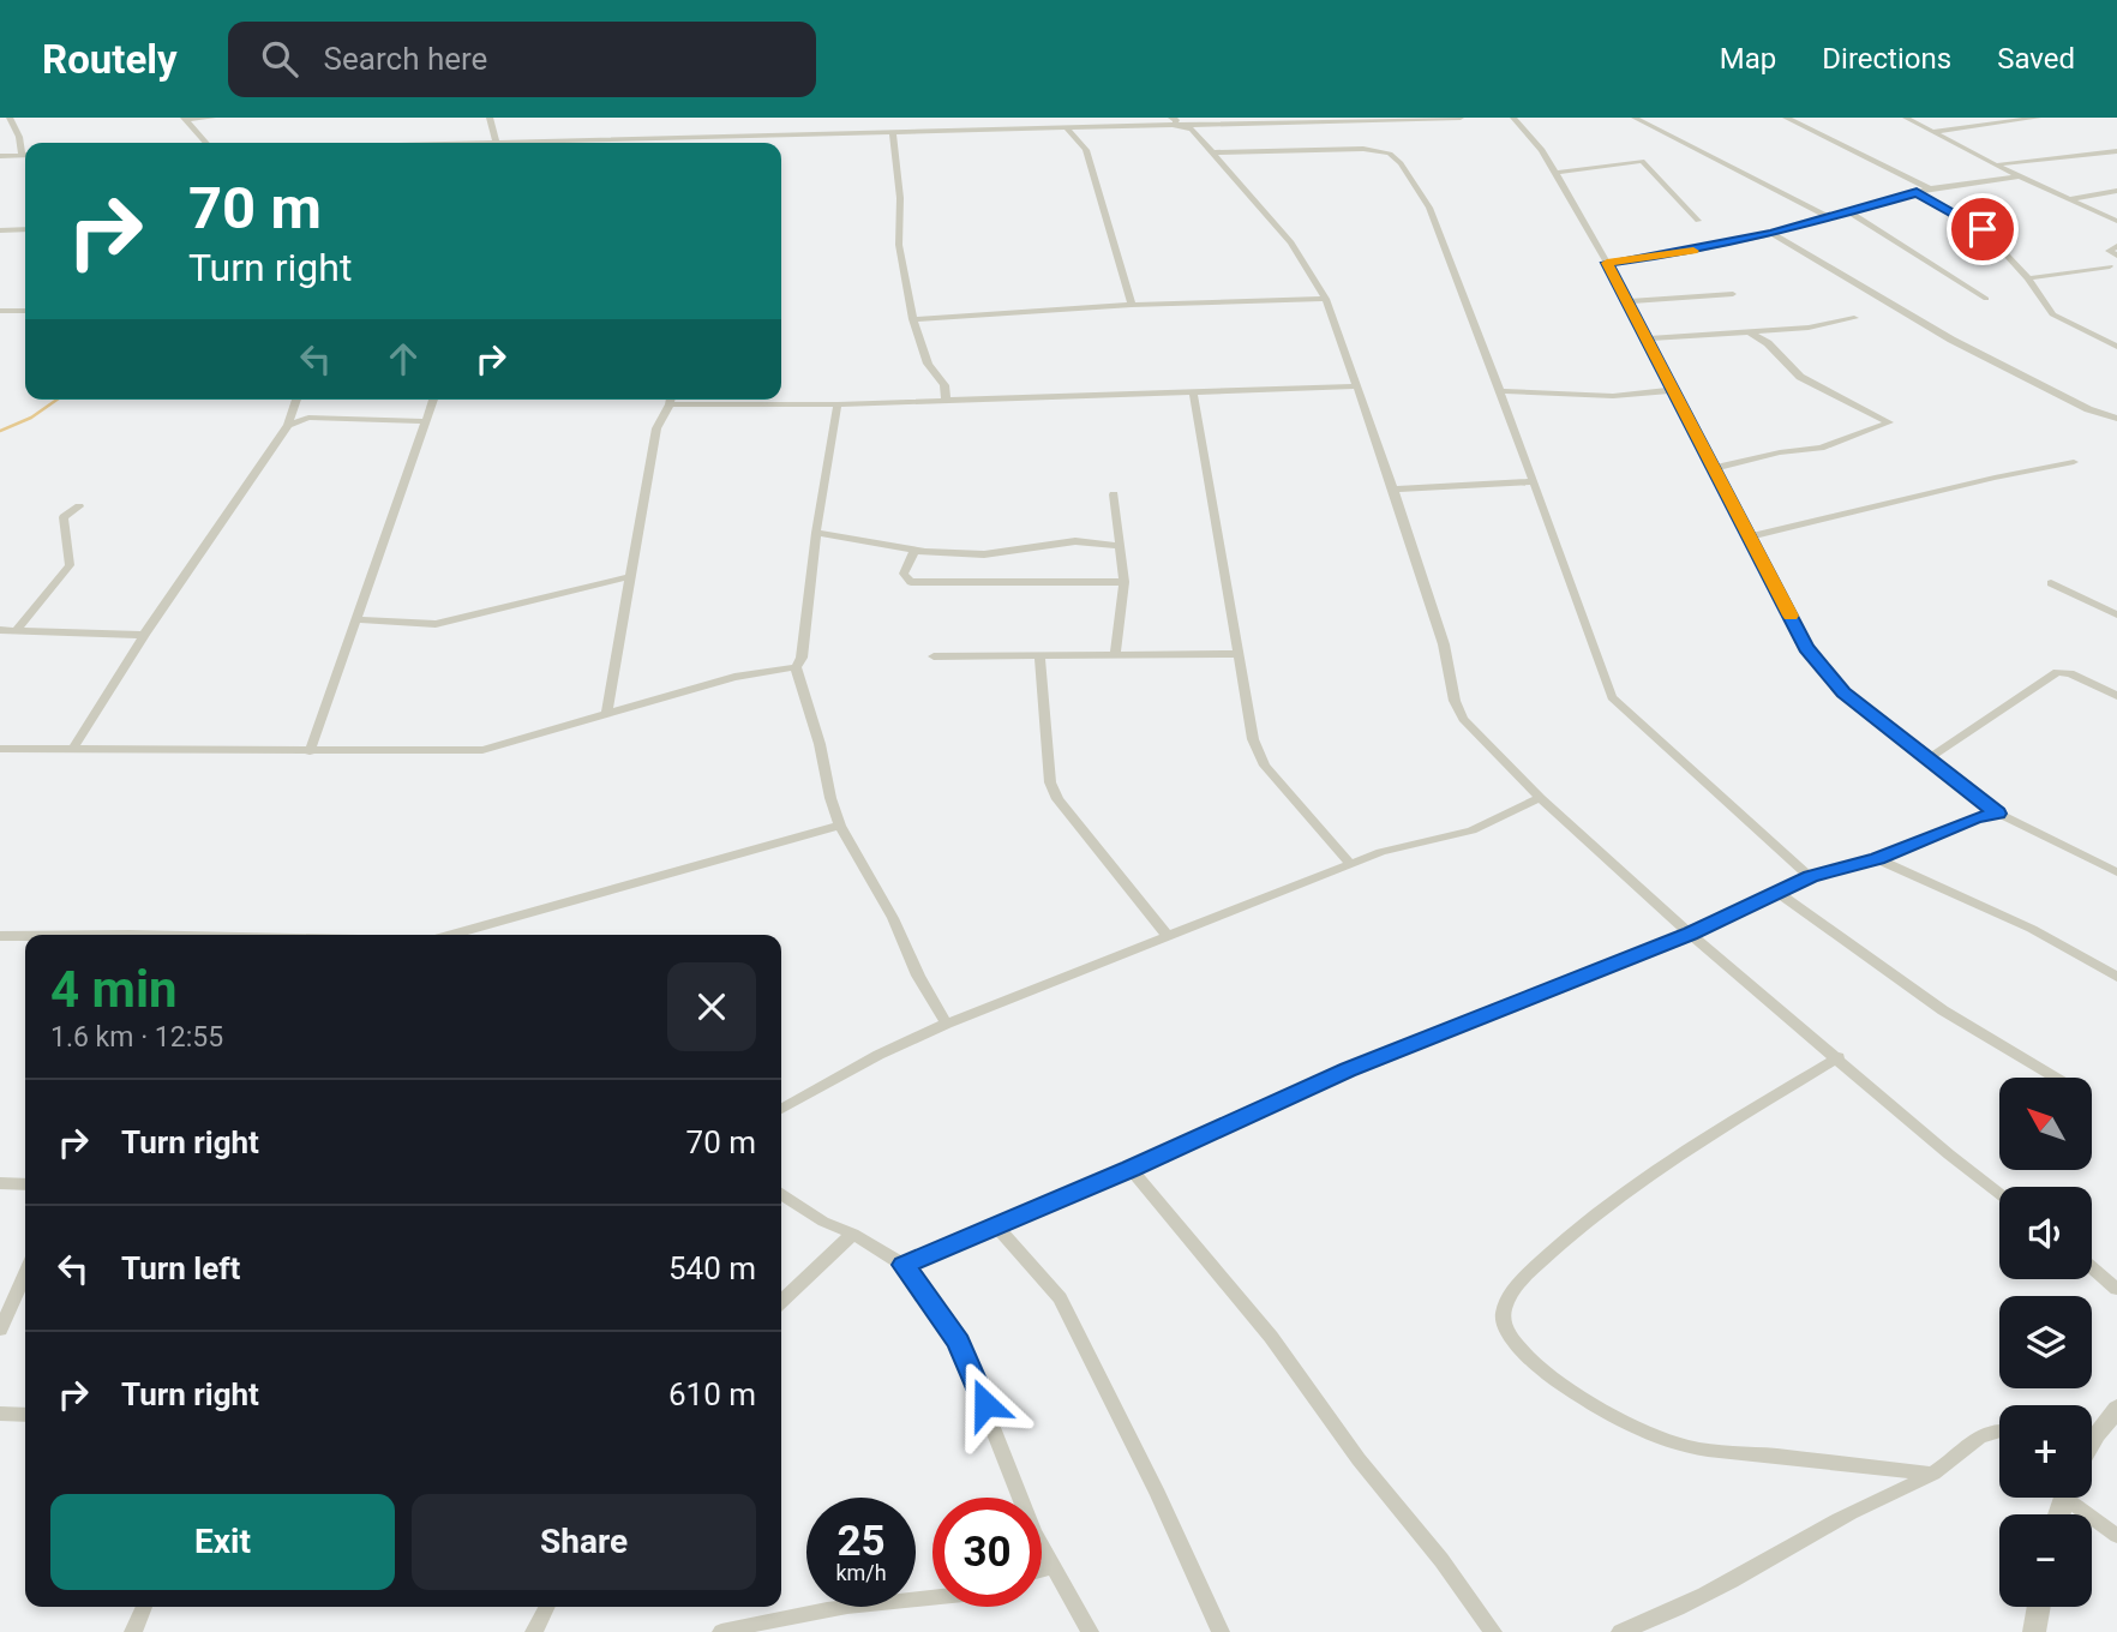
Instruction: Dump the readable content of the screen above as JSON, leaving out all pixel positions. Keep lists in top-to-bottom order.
{
  "north": "top left",
  "page": {
    "header": "Routely",
    "search": "Search here",
    "nav": ["Map", "Directions", "Saved"],
    "turn": ["70 m", "Turn right"],
    "heading": ["4 min", "1.6 km · 12:55"],
    "map_buttons": ["+", "−"],
    "list": [
      {
        "name": "Turn right",
        "value": "70 m"
      },
      {
        "name": "Turn left",
        "value": "540 m"
      },
      {
        "name": "Turn right",
        "value": "610 m"
      }
    ],
    "buttons": ["Exit", "Share"],
    "speed": "25 km/h",
    "limit": "30"
  }
}
